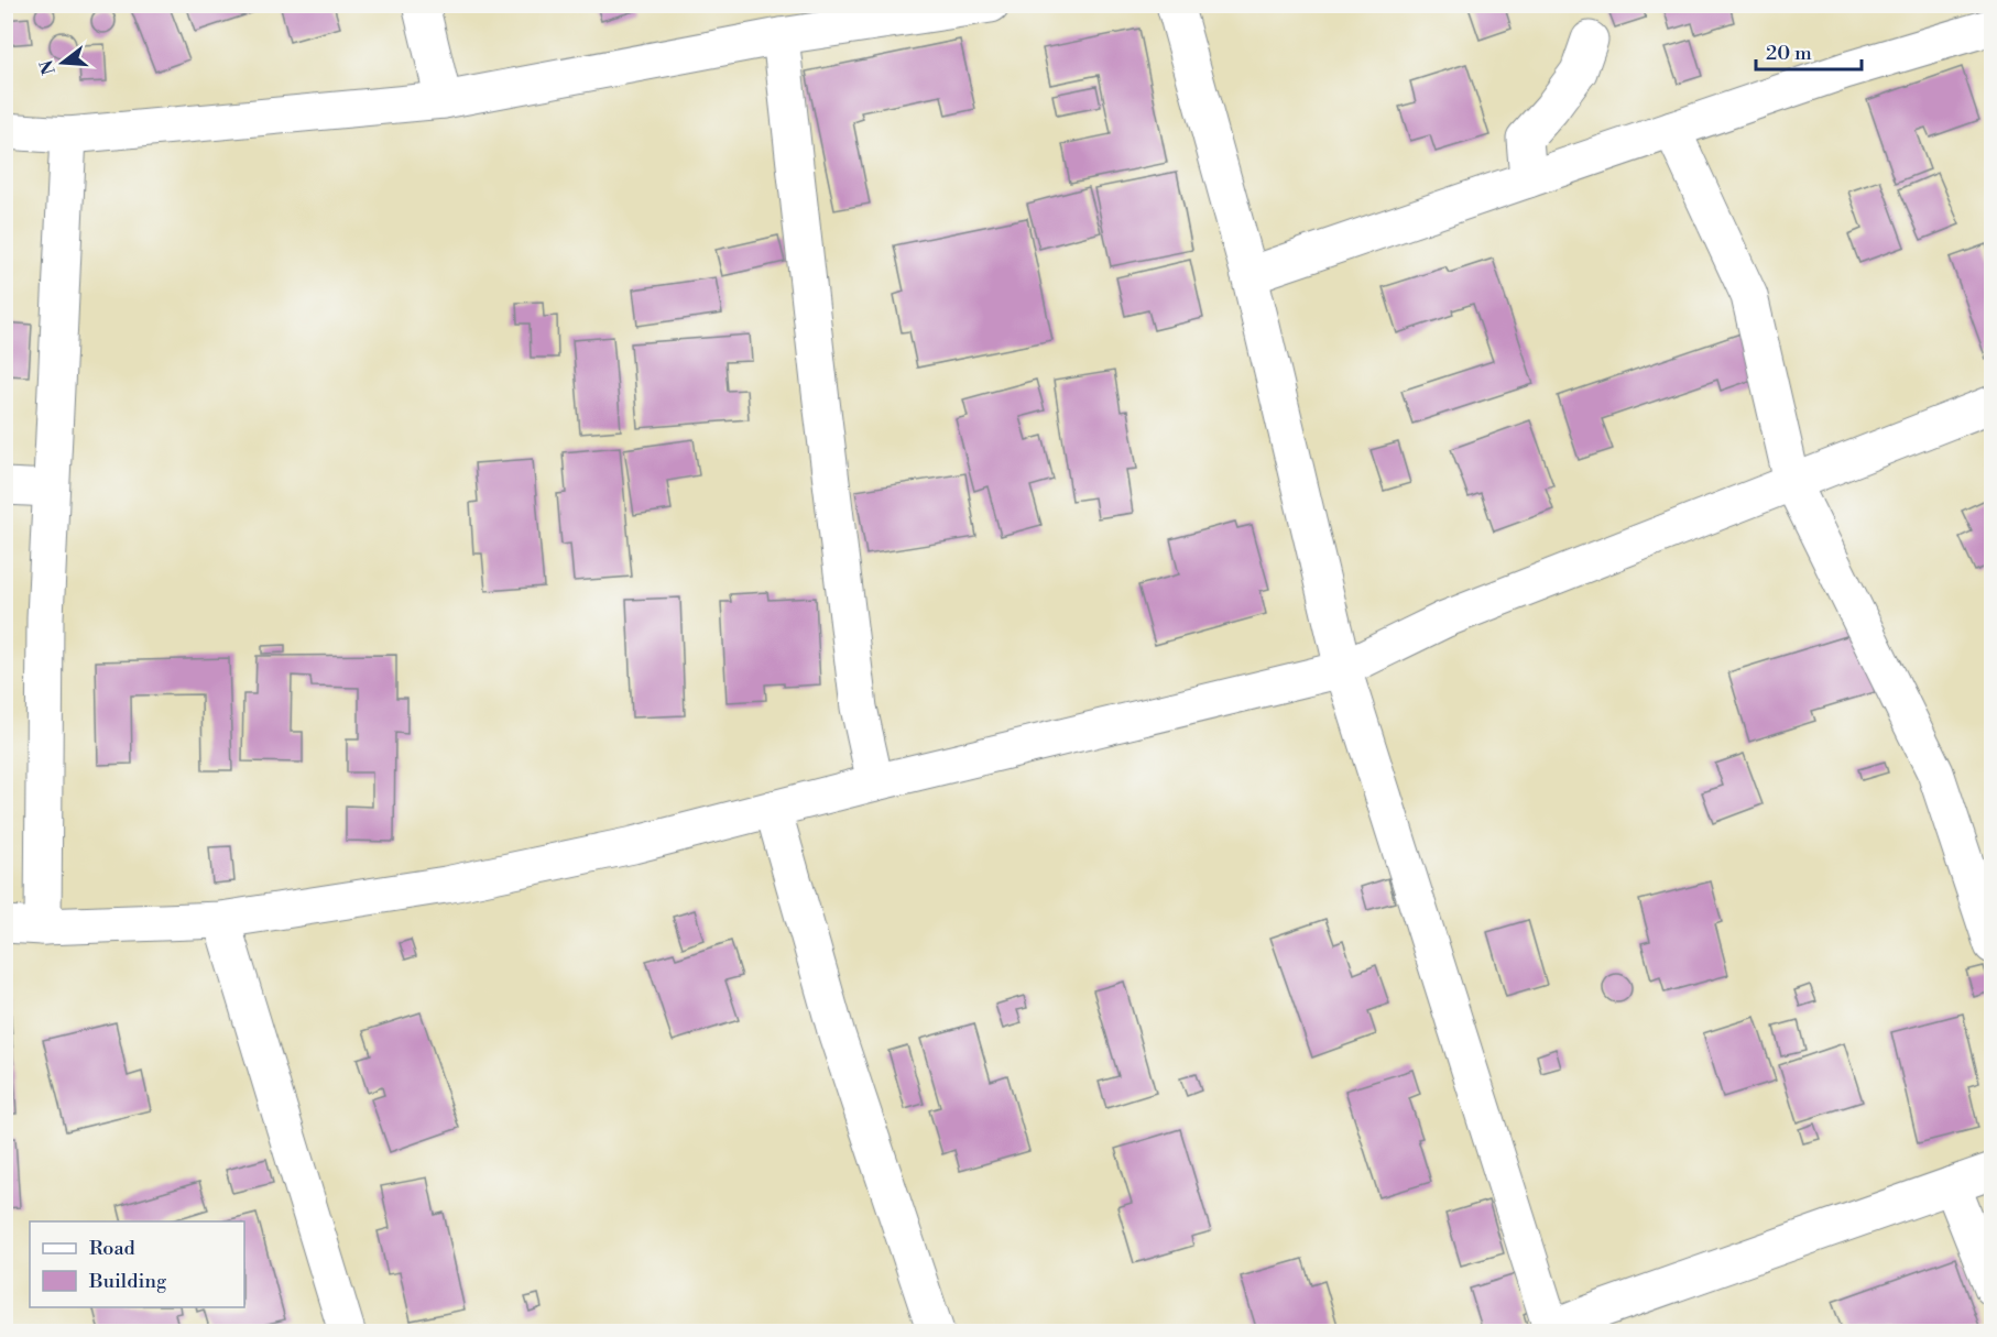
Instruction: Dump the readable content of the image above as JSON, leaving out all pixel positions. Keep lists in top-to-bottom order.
{
  "legend": ["Road", "Building"],
  "scale_bar": "20 m",
  "north": "left"
}
